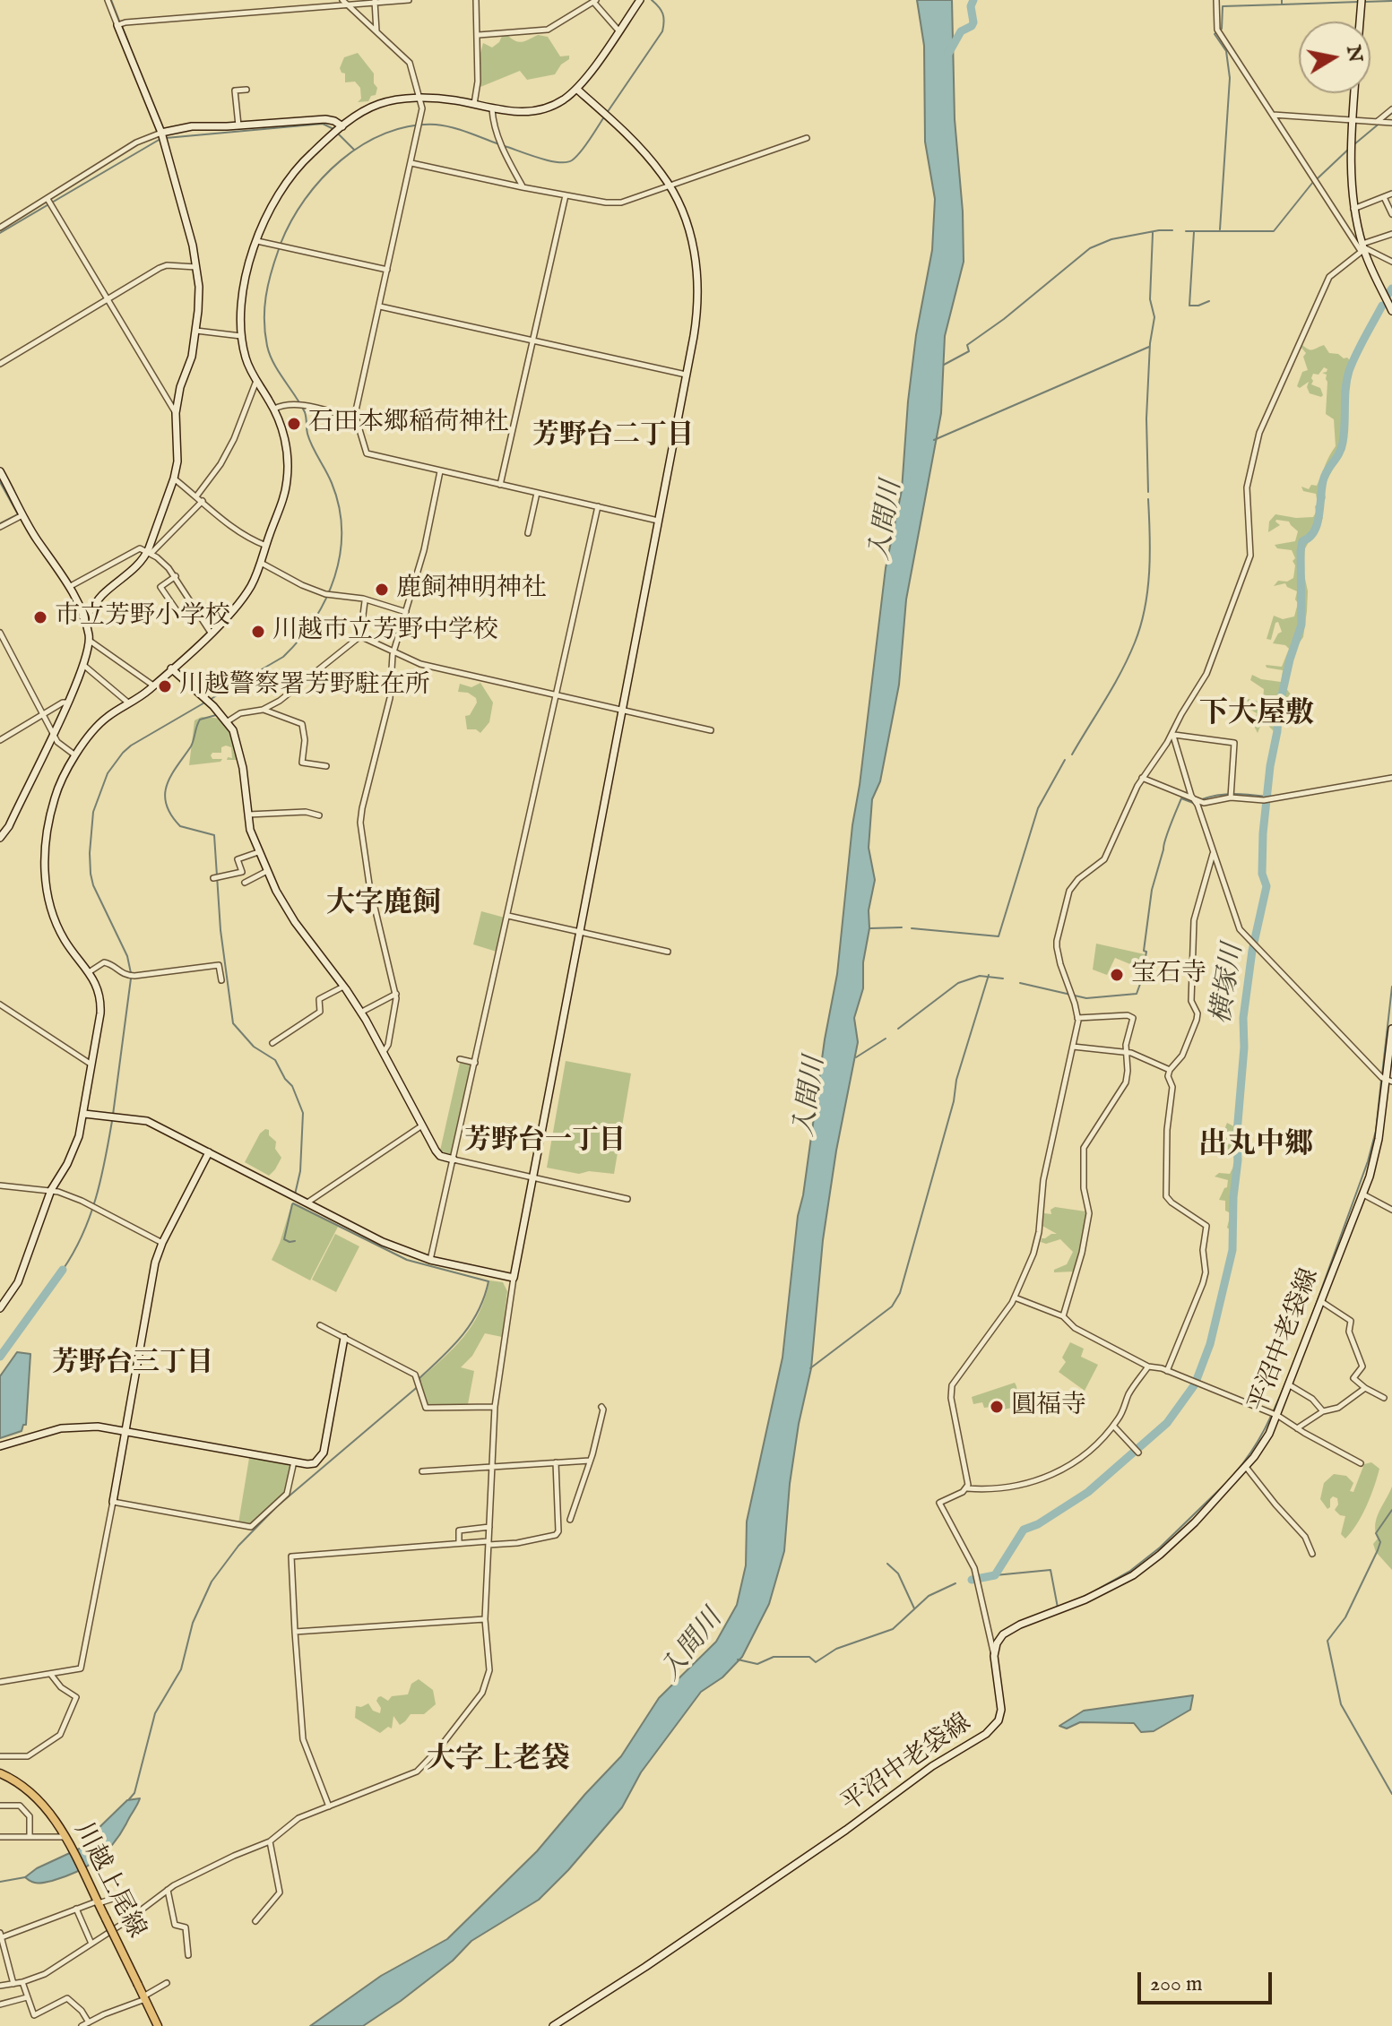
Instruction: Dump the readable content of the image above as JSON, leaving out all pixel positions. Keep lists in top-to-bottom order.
{
  "streets": {
    "main road": ["川越上尾線"],
    "street": ["平沼中老袋線"]
  },
  "districts": [
    "芳野台二丁目",
    "下大屋敷",
    "大字鹿飼",
    "芳野台一丁目",
    "出丸中郷",
    "芳野台三丁目",
    "大字上老袋"
  ],
  "water": ["入間川", "横塚川"],
  "places": [
    "石田本郷稲荷神社",
    "鹿飼神明神社",
    "市立芳野小学校",
    "川越市立芳野中学校",
    "川越警察署芳野駐在所",
    "宝石寺",
    "圓福寺"
  ],
  "scale_bar": "200 m",
  "north": "right"
}
